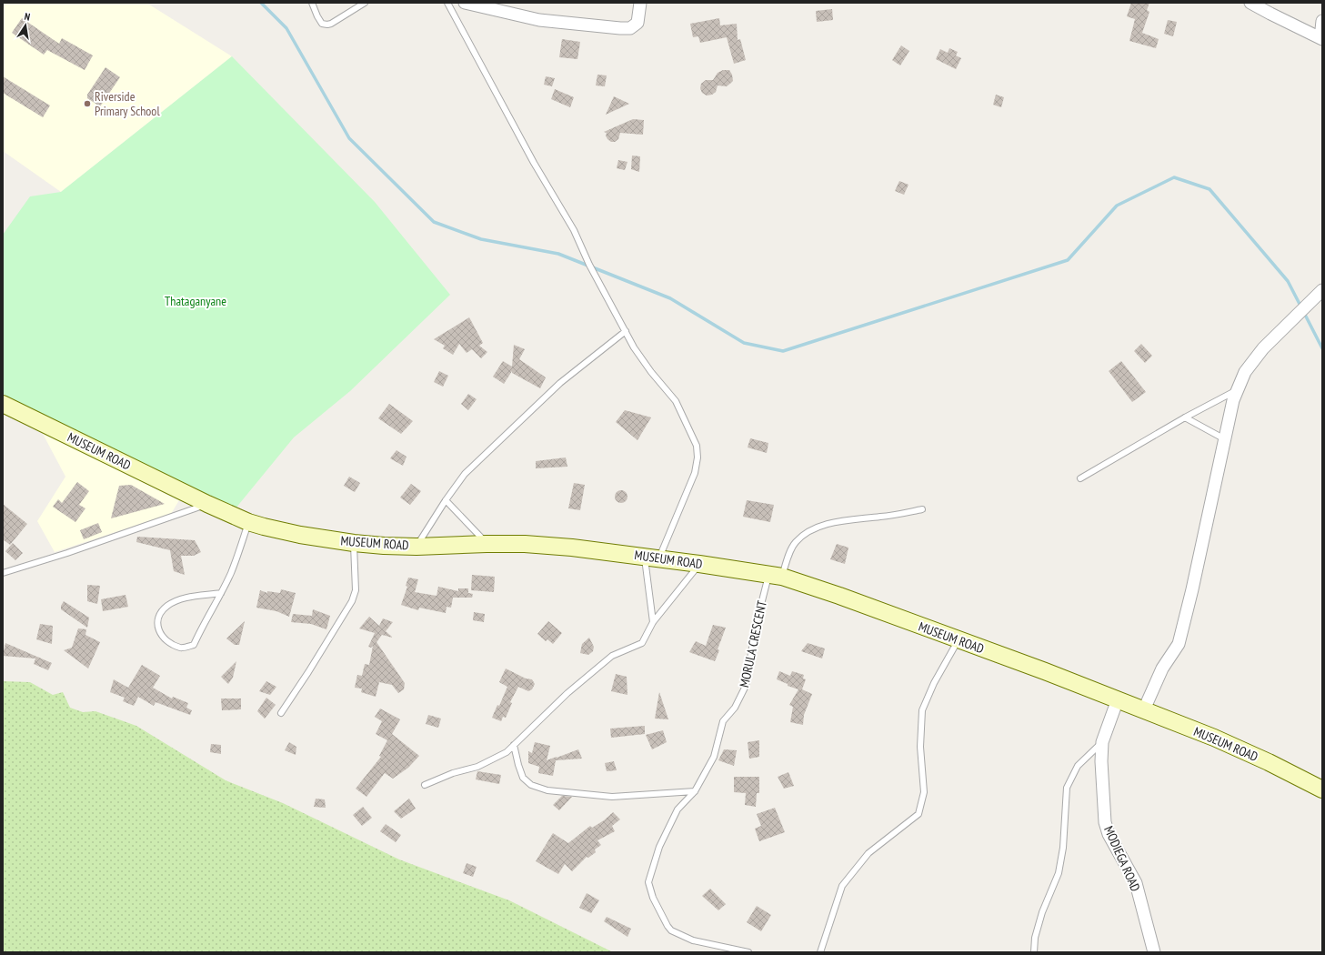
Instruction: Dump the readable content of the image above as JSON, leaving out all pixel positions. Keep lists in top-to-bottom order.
{
  "streets": {
    "street": ["MUSEUM ROAD", "MODIEGA ROAD"],
    "lane": ["MORULA CRESCENT"]
  },
  "crossings": [
    ["MUSEUM ROAD", "MORULA CRESCENT"],
    ["MUSEUM ROAD", "MODIEGA ROAD"]
  ],
  "parks": ["Thataganyane"],
  "places": ["Riverside Primary School"],
  "north": "top"
}
